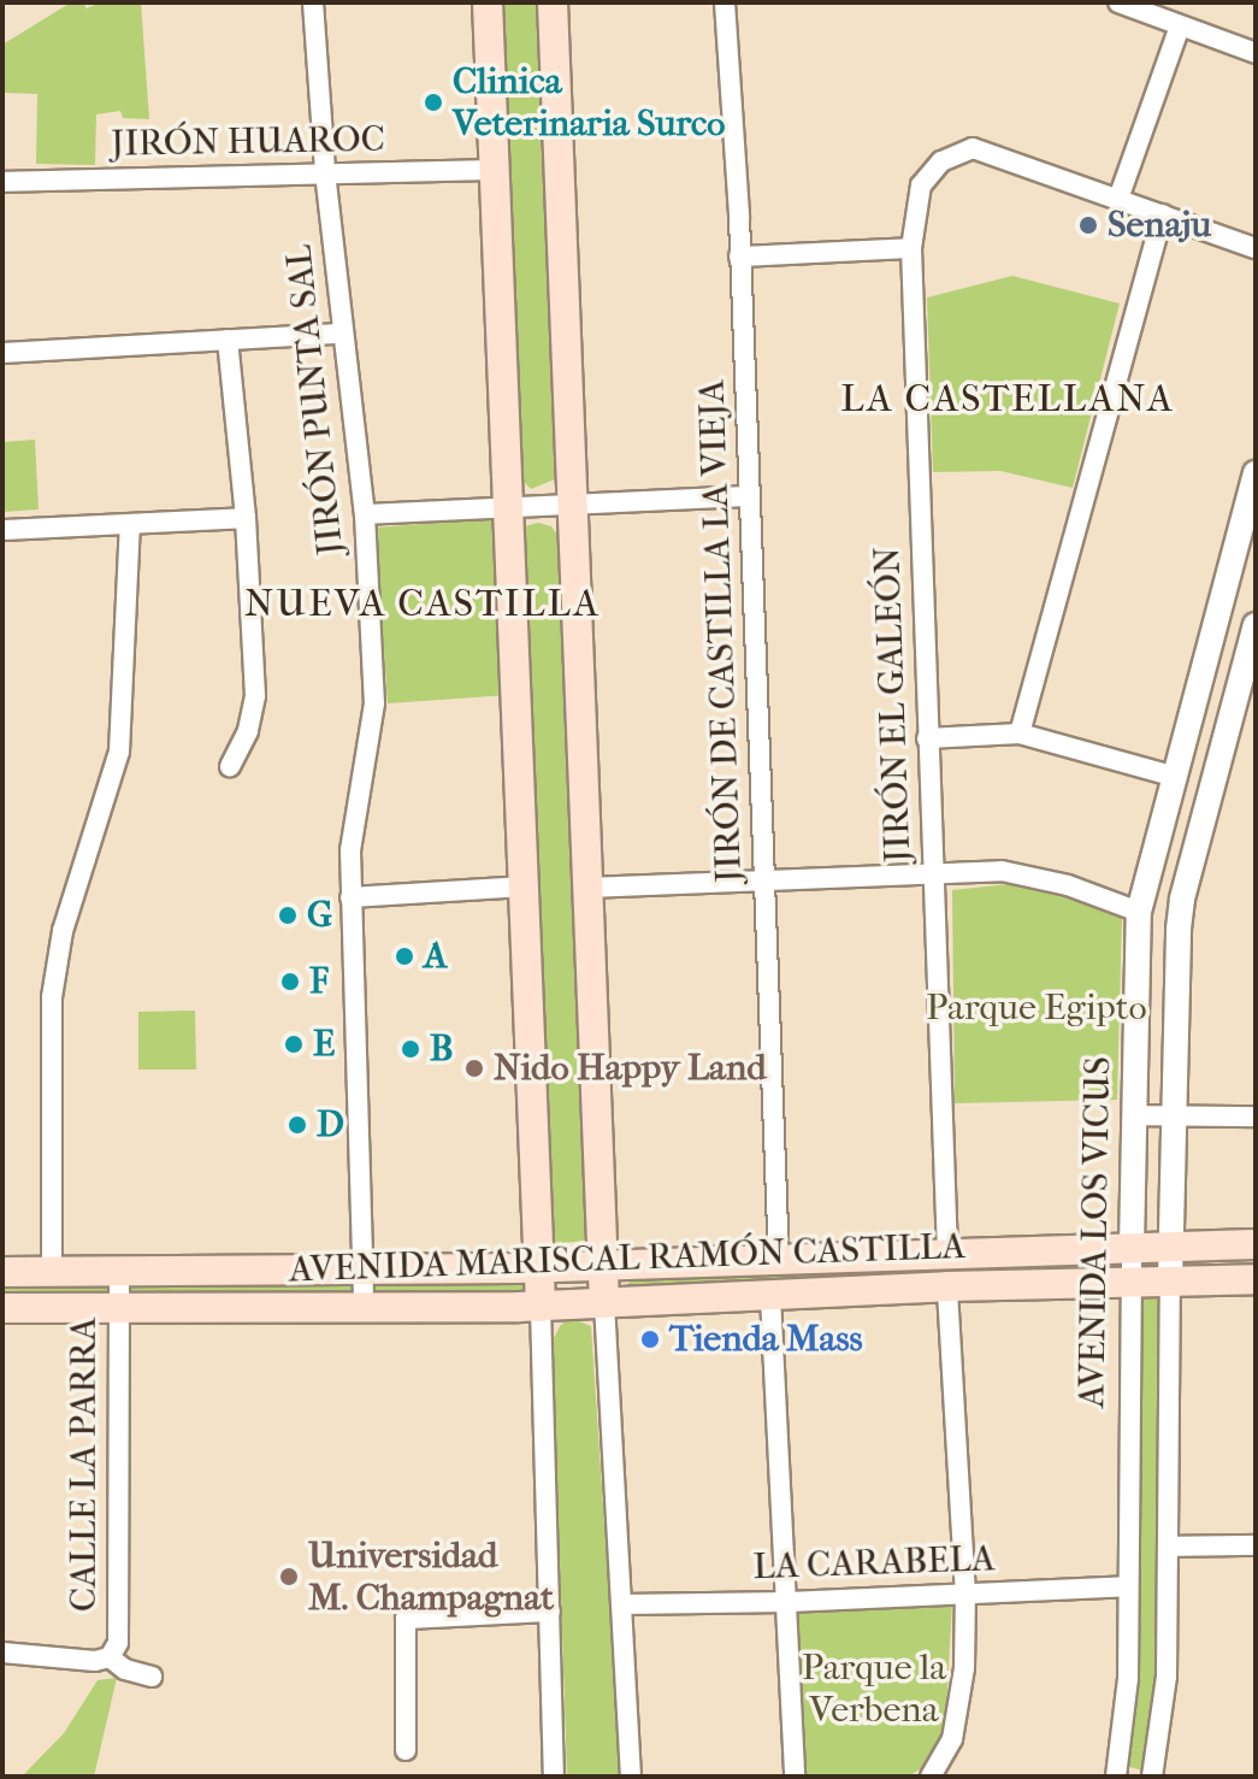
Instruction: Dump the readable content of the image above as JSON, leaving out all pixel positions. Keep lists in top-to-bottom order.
{
  "streets": {
    "main road": ["AVENIDA MARISCAL RAMÓN CASTILLA"],
    "street": [
      "JIRÓN HUAROC",
      "JIRÓN PUNTA SAL",
      "JIRÓN DE CASTILLA LA VIEJA",
      "JIRÓN EL GALEÓN",
      "AVENIDA LOS VICUS",
      "CALLE LA PARRA",
      "LA CARABELA"
    ]
  },
  "crossings": [
    ["JIRÓN HUAROC", "JIRÓN PUNTA SAL"],
    ["JIRÓN PUNTA SAL", "AVENIDA MARISCAL RAMÓN CASTILLA"],
    ["JIRÓN DE CASTILLA LA VIEJA", "AVENIDA MARISCAL RAMÓN CASTILLA"],
    ["JIRÓN EL GALEÓN", "AVENIDA MARISCAL RAMÓN CASTILLA"],
    ["AVENIDA LOS VICUS", "AVENIDA MARISCAL RAMÓN CASTILLA"],
    ["AVENIDA LOS VICUS", "LA CARABELA"],
    ["AVENIDA MARISCAL RAMÓN CASTILLA", "CALLE LA PARRA"]
  ],
  "districts": ["LA CASTELLANA", "NUEVA CASTILLA"],
  "parks": ["Parque Egipto", "Parque la Verbena"],
  "places": [
    "Clinica Veterinaria Surco",
    "Senaju",
    "G",
    "A",
    "F",
    "E",
    "B",
    "Nido Happy Land",
    "D",
    "Tienda Mass",
    "Universidad M. Champagnat"
  ]
}
